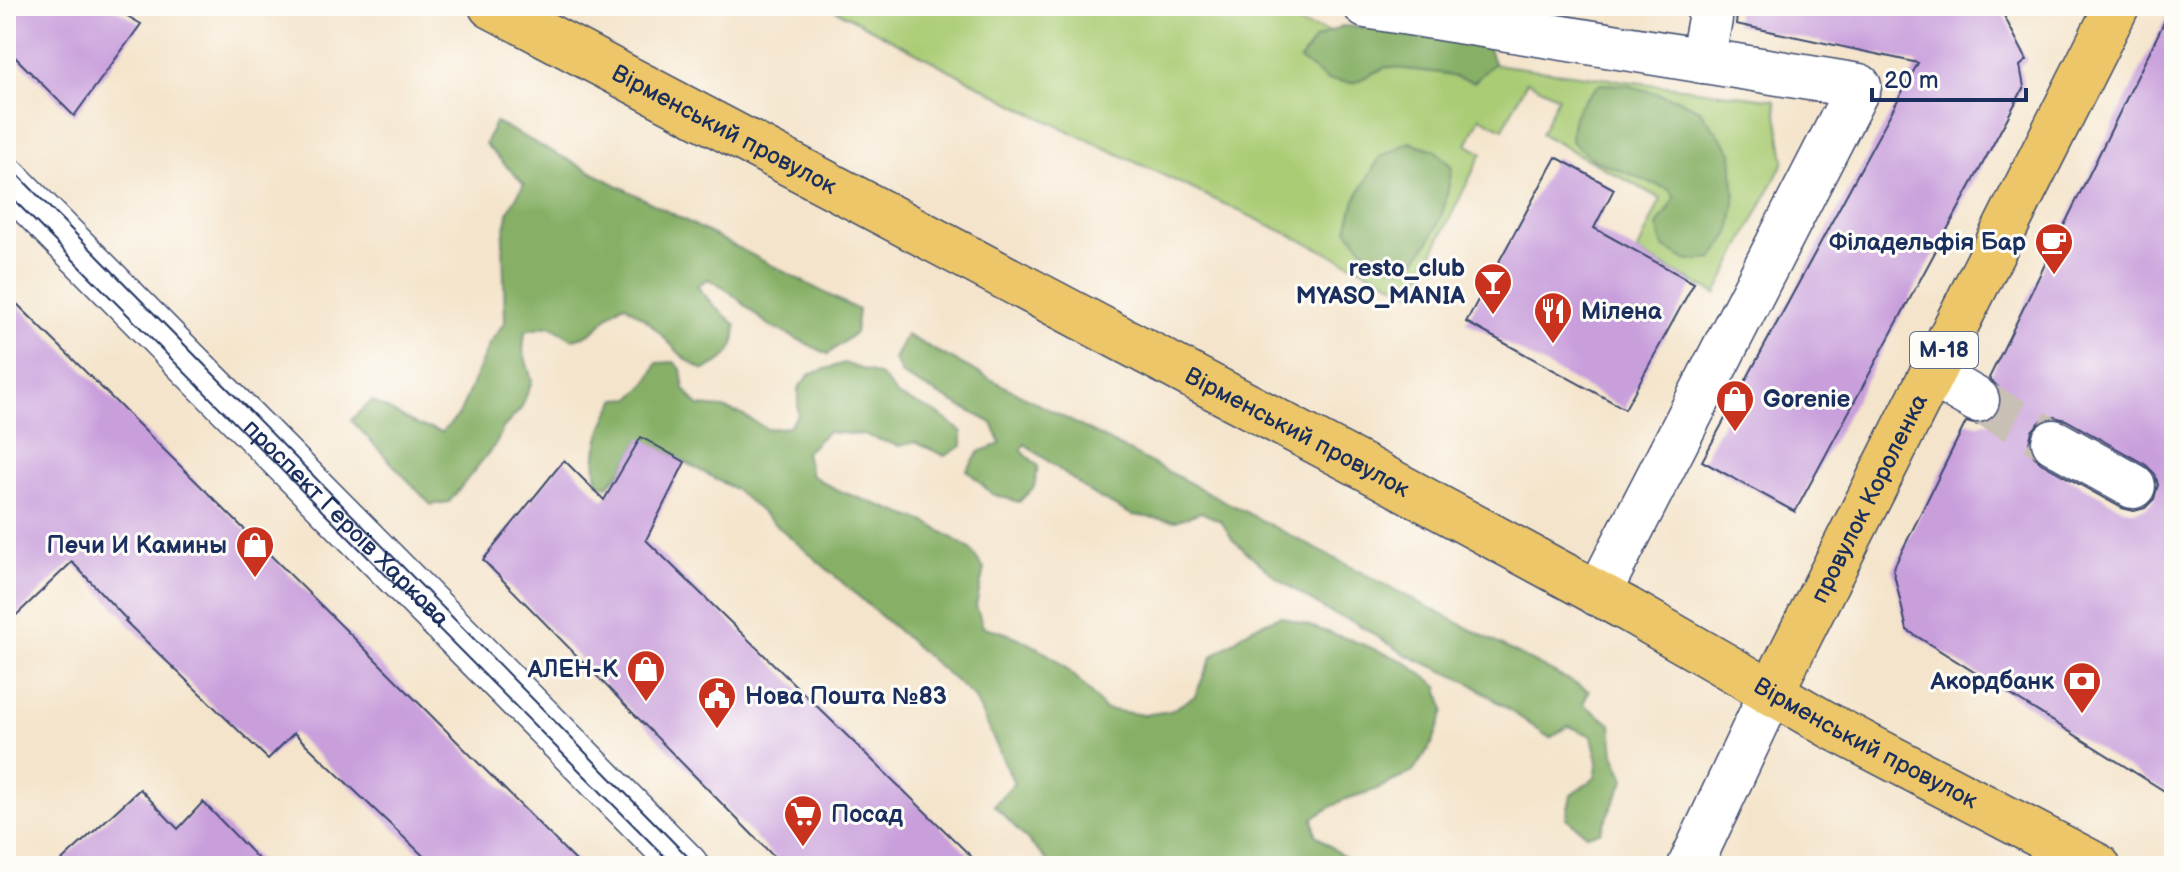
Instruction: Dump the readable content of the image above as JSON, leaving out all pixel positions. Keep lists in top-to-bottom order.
{
  "streets": {
    "main road": ["Вірменський провулок", "М-18", "провулок Короленка"],
    "street": ["проспект Героїв Харкова"]
  },
  "crossings": [
    ["Вірменський провулок", "провулок Короленка"]
  ],
  "places": {
    "cafe": ["Філадельфія Бар"],
    "bar": ["resto_club MYASO_MANIA"],
    "restaurant": ["Мілена"],
    "shop": ["Gorenie", "Печи И Камины", "АЛЕН-К"],
    "bank": ["Акордбанк"],
    "public building": ["Нова Пошта №83"],
    "supermarket": ["Посад"]
  },
  "scale_bar": "20 m"
}
